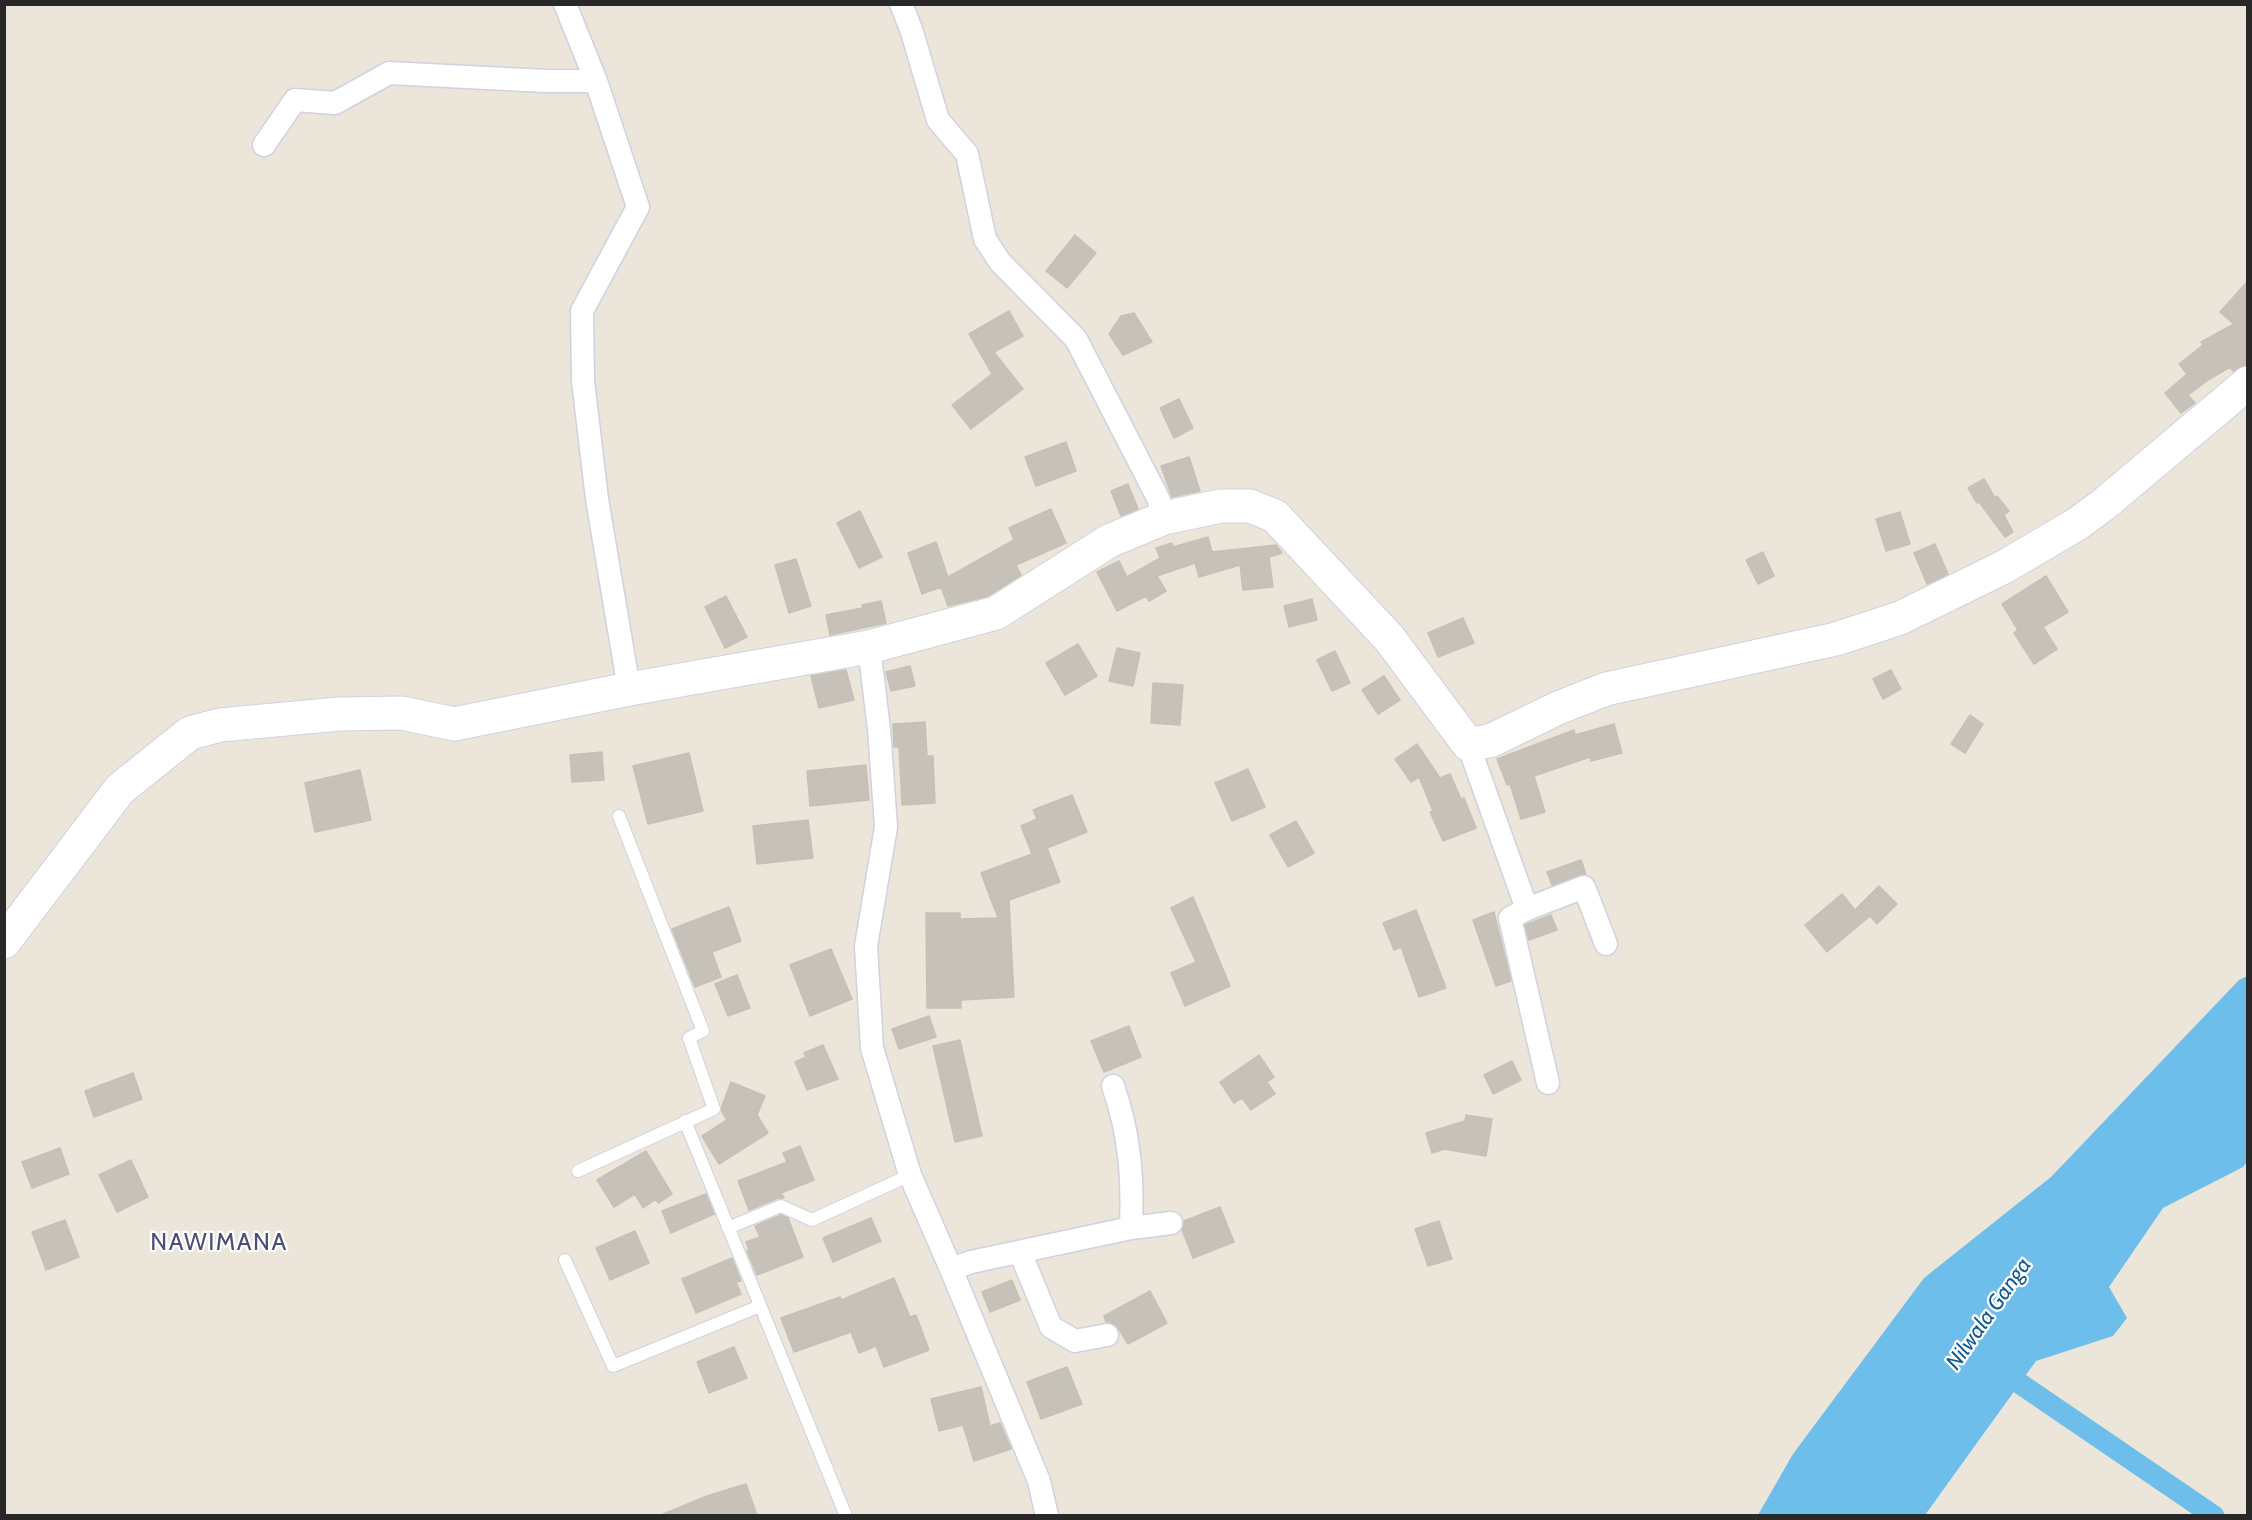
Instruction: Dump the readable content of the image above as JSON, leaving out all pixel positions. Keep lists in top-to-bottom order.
{
  "districts": ["NAWIMANA"],
  "water": ["Nilwala Ganga"]
}
